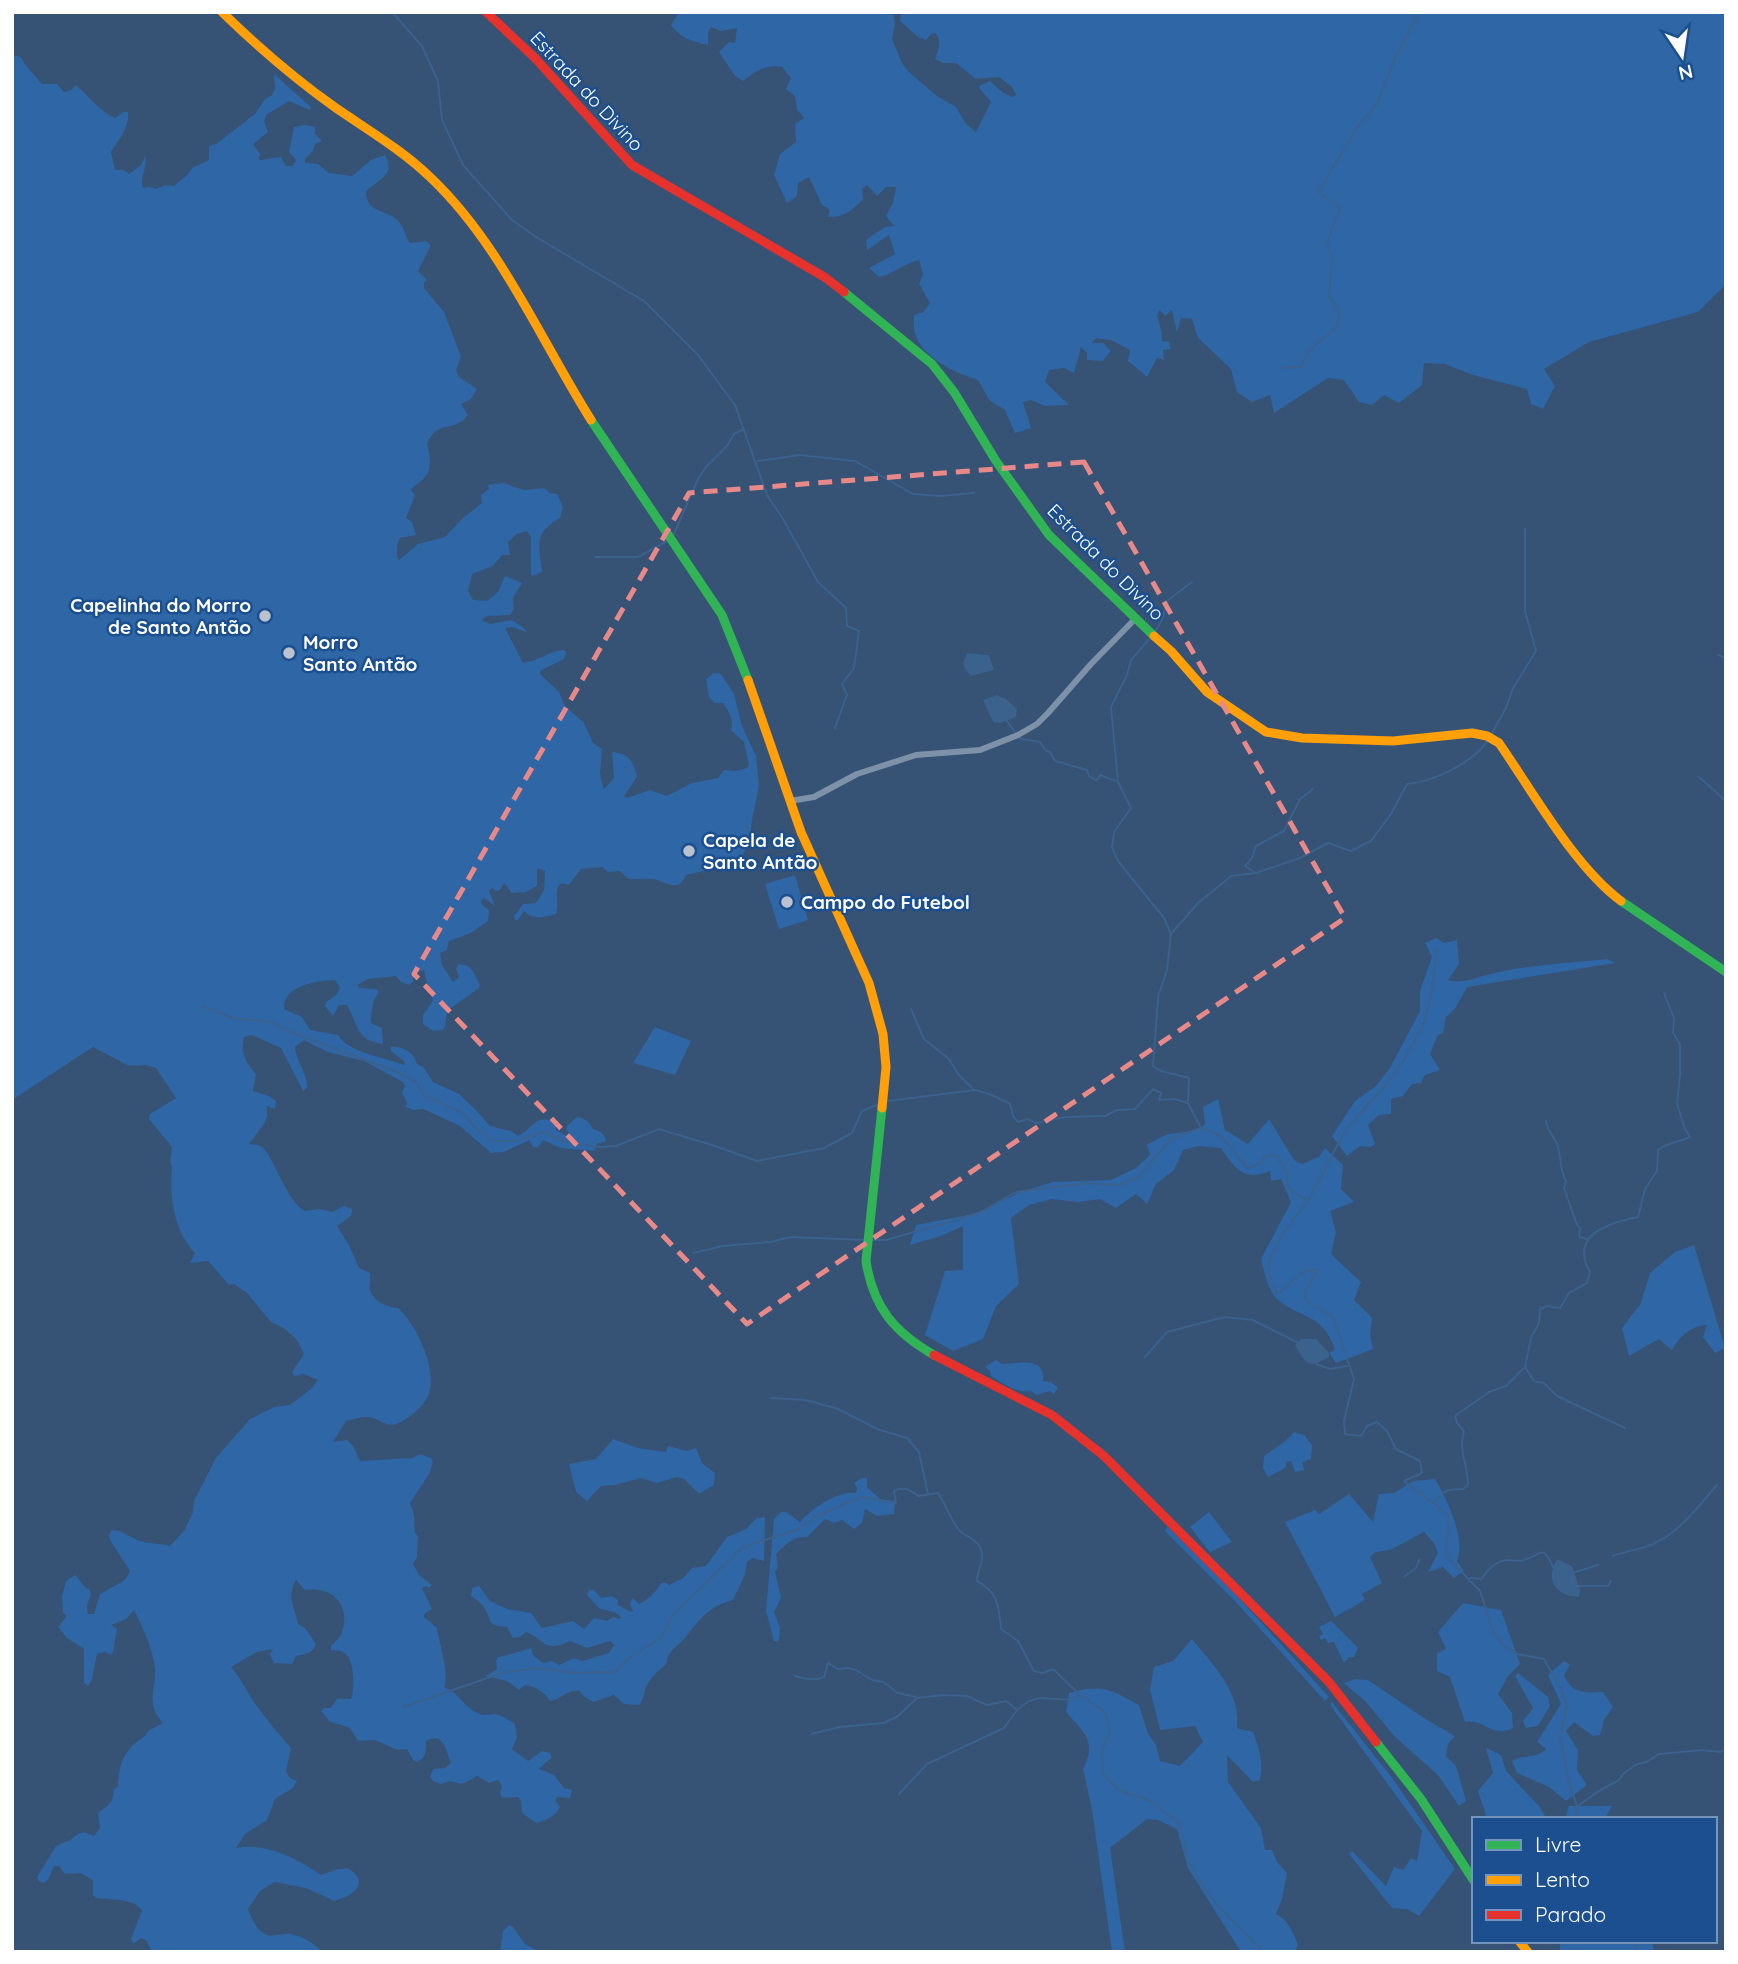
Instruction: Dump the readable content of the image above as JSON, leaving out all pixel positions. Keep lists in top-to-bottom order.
{
  "streets": {
    "main road": ["Estrada do Divino"]
  },
  "places": [
    "Capelinha do Morro de Santo Antão",
    "Morro Santo Antão",
    "Capela de Santo Antão",
    "Campo do Futebol"
  ],
  "legend": ["Livre", "Lento", "Parado"],
  "north": "bottom"
}
